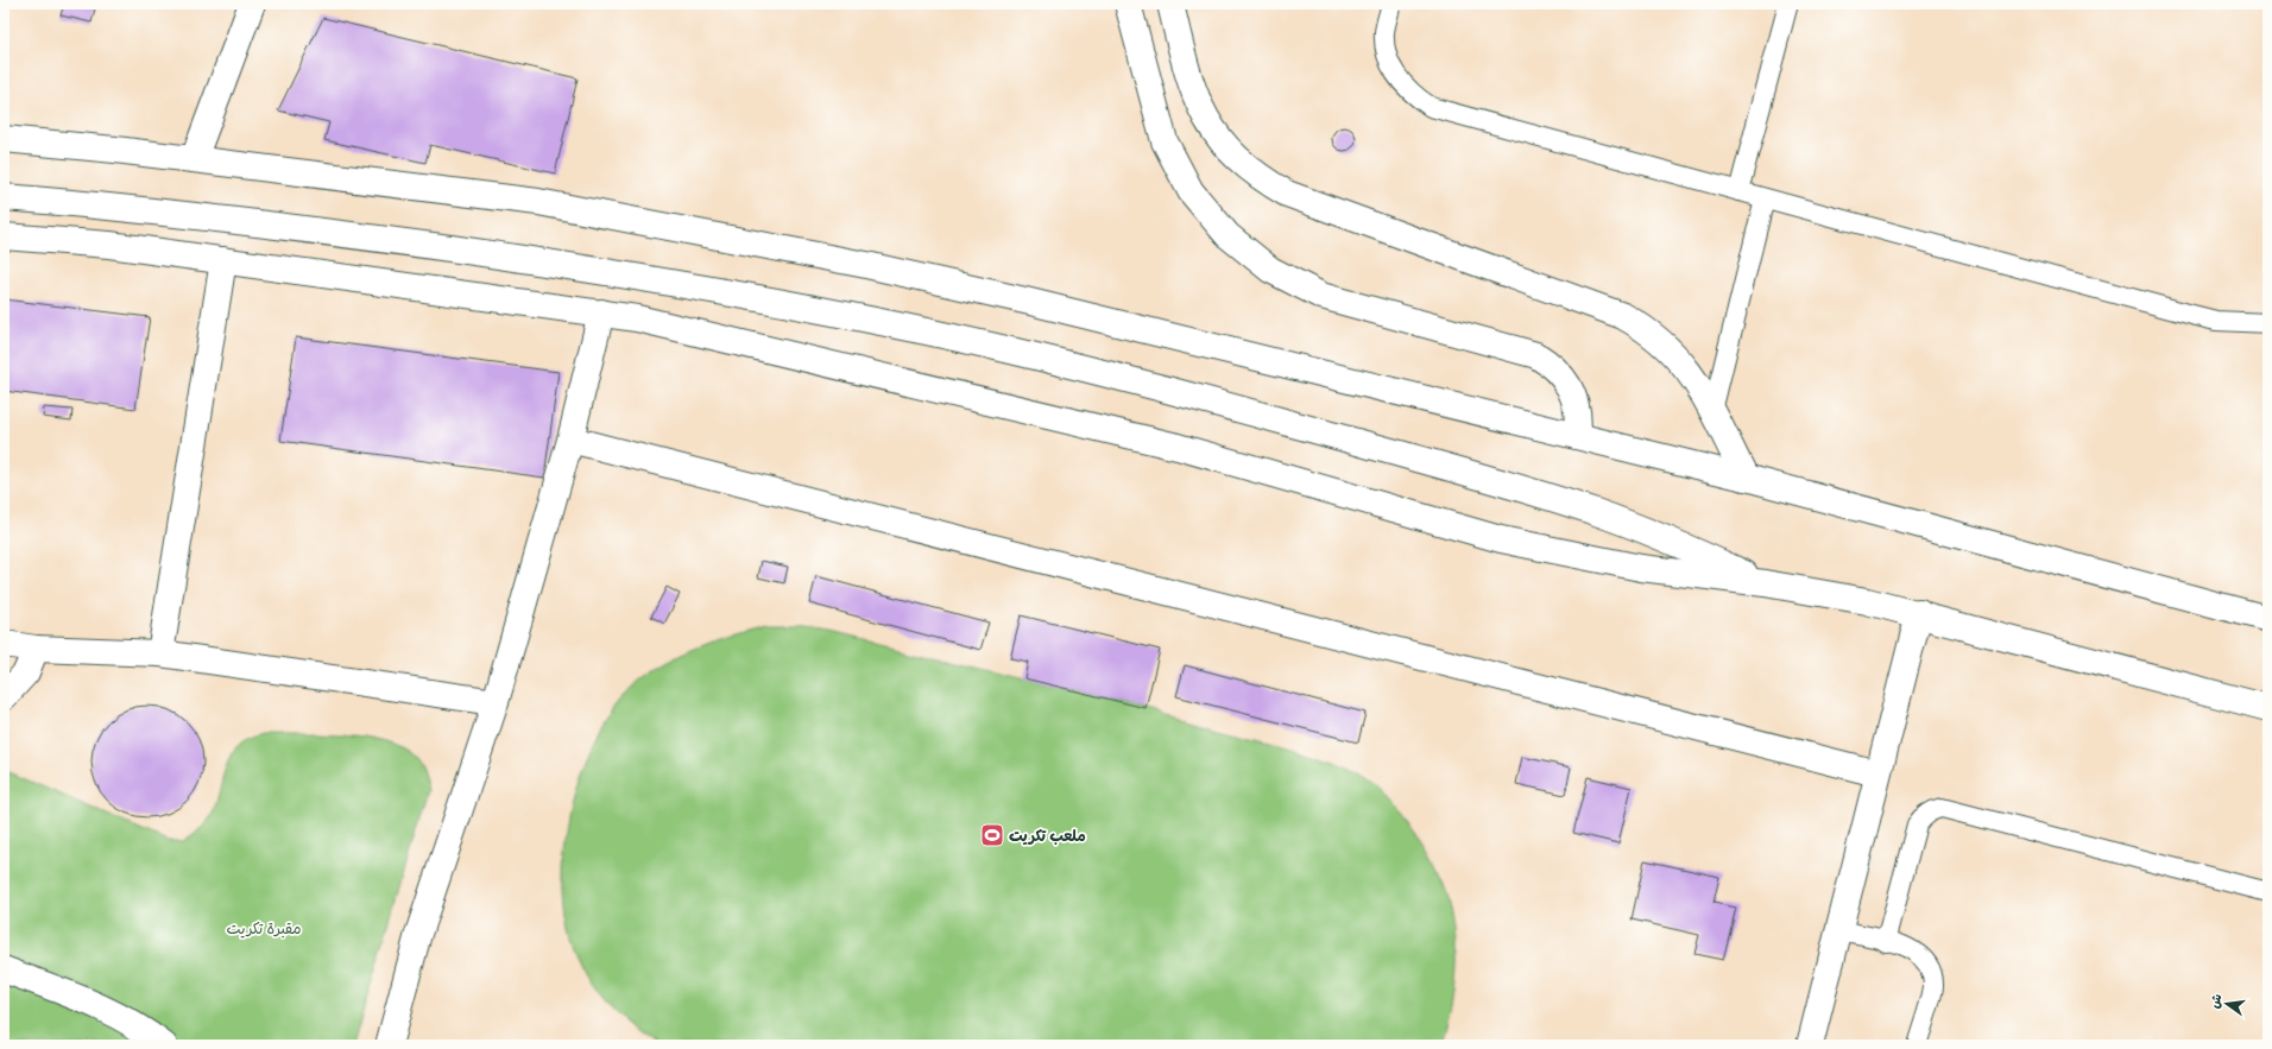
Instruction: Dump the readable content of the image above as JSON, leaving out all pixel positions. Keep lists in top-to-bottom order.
{
  "parks": ["مقبرة تكريت"],
  "places": {
    "sports": ["ملعب تكريت"]
  },
  "north": "left"
}
